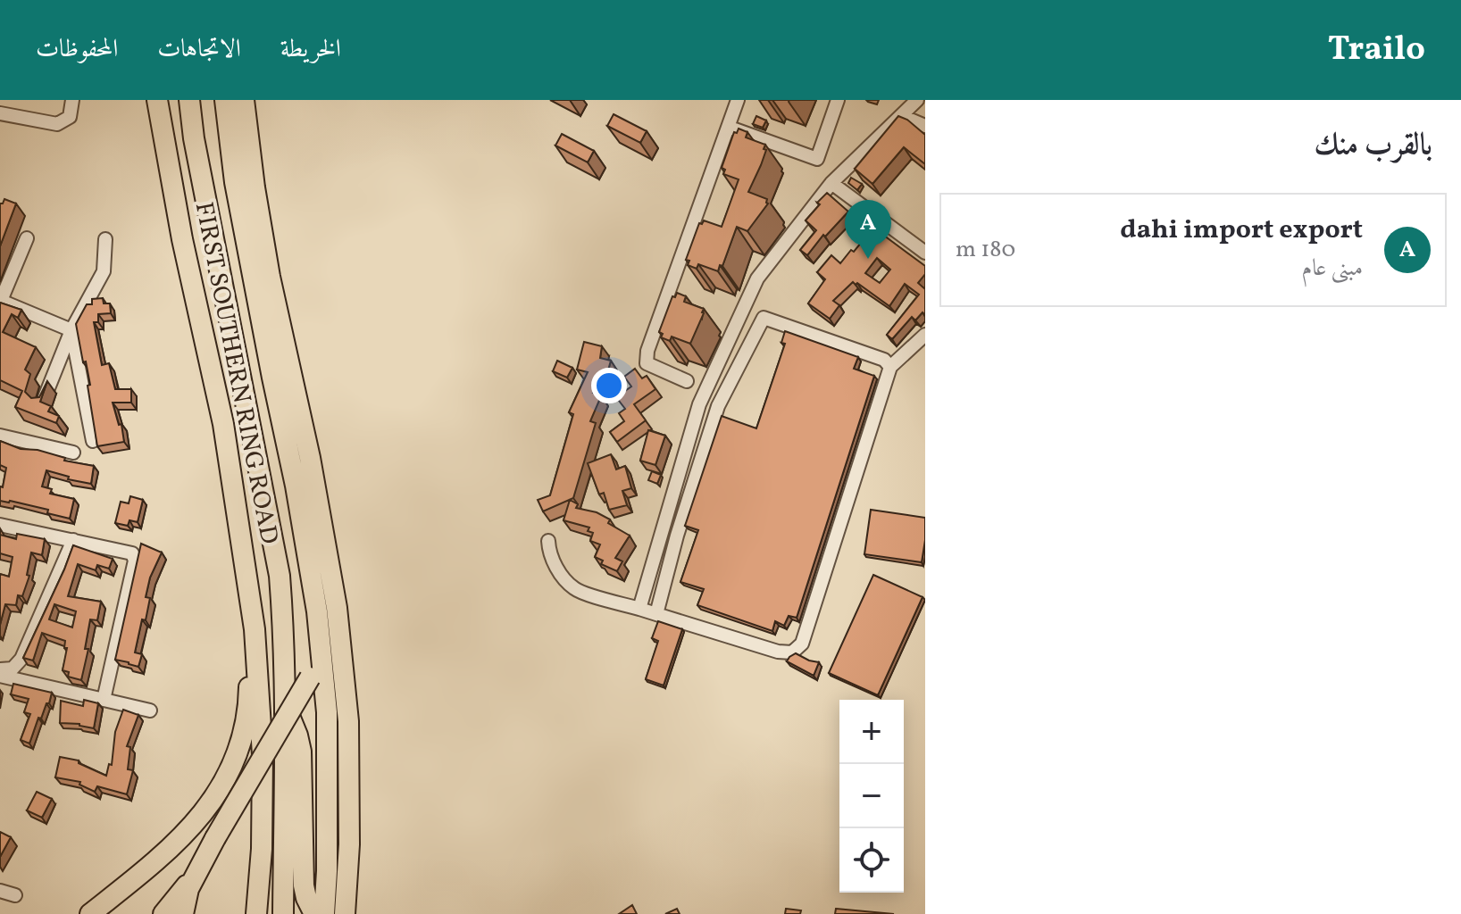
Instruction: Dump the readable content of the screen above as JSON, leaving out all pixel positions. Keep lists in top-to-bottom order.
{
  "streets": {
    "highway": ["FIRST SOUTHERN RING ROAD"]
  },
  "page": {
    "header": "Trailo",
    "nav": ["الخريطة", "الاتجاهات", "المحفوظات"],
    "heading": "بالقرب منك",
    "list": [
      {
        "mark": "A",
        "name": "dahi import export",
        "note": "مبنى عام",
        "value": "180 m"
      }
    ],
    "pins": "A",
    "map_buttons": ["+", "−"]
  }
}
